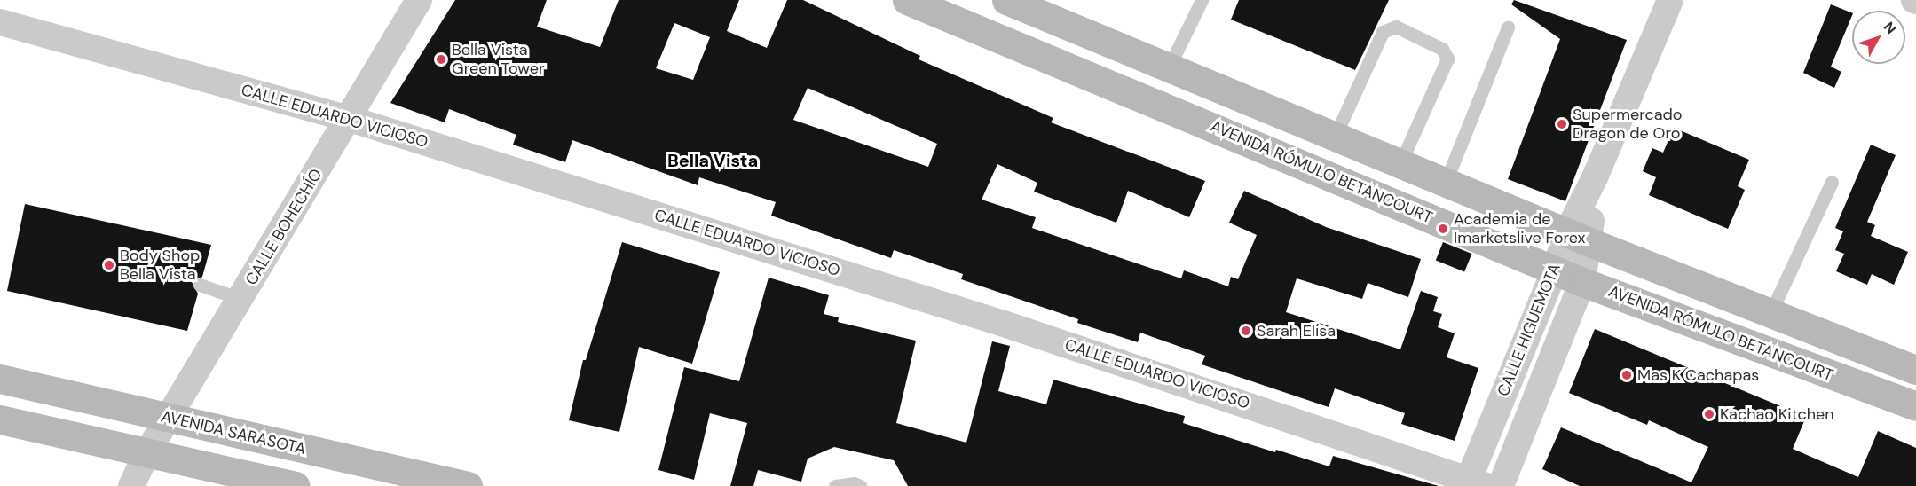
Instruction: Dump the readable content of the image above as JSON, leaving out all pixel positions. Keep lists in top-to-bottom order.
{
  "streets": {
    "main road": ["AVENIDA RÓMULO BETANCOURT", "AVENIDA SARASOTA"],
    "street": ["CALLE EDUARDO VICIOSO", "CALLE BOHECHÍO", "CALLE HIGUEMOTA"]
  },
  "crossings": [
    ["CALLE EDUARDO VICIOSO", "CALLE BOHECHÍO"],
    ["CALLE EDUARDO VICIOSO", "CALLE HIGUEMOTA"],
    ["AVENIDA RÓMULO BETANCOURT", "CALLE HIGUEMOTA"],
    ["CALLE BOHECHÍO", "AVENIDA SARASOTA"]
  ],
  "districts": ["Bella Vista"],
  "places": [
    "Bella Vista Green Tower",
    "Supermercado Dragon de Oro",
    "Academia de Imarketslive Forex",
    "Body Shop Bella Vista",
    "Sarah Elisa",
    "Mas K Cachapas",
    "Kachao Kitchen"
  ],
  "north": "top right"
}
